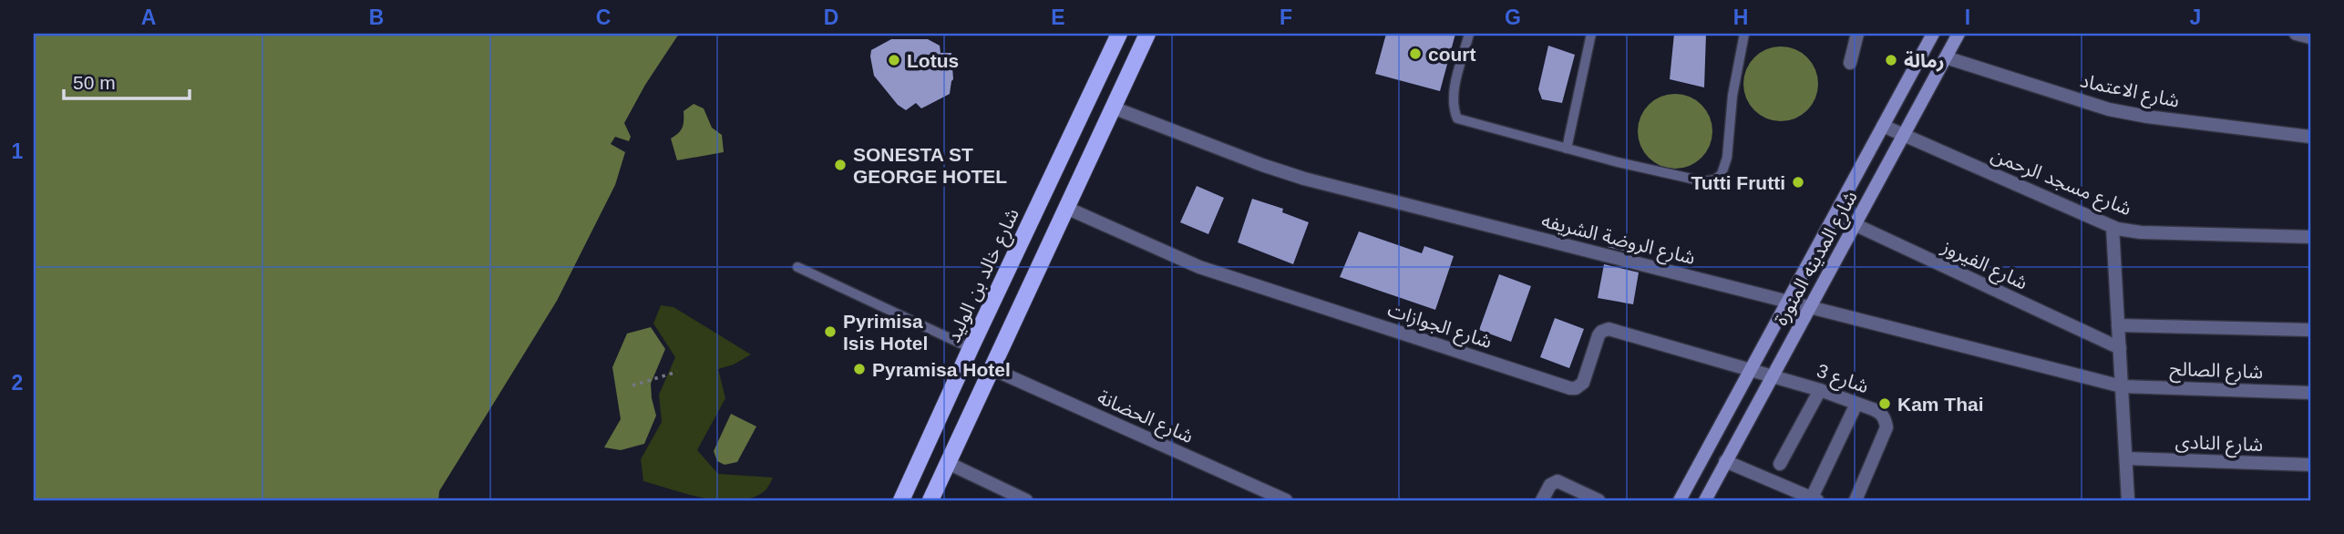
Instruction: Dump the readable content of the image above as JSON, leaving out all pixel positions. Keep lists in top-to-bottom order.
{
  "streets": {
    "main road": ["شارع المدينه المنورة", "شارع خالد بن الوليد"],
    "street": [
      "شارع الاعتماد",
      "شارع مسجد الرحمن",
      "شارع الروضة الشريفه",
      "شارع الفيروز",
      "شارع الجوازات",
      "شارع الصالح",
      "شارع 3",
      "شارع الحضانة",
      "شارع النادى"
    ]
  },
  "crossings": [
    ["شارع الاعتماد", "شارع المدينه المنورة"],
    ["شارع مسجد الرحمن", "شارع المدينه المنورة"],
    ["شارع الروضة الشريفه", "شارع المدينه المنورة"],
    ["شارع الروضة الشريفه", "شارع الصالح"],
    ["شارع المدينه المنورة", "شارع الفيروز"],
    ["شارع المدينه المنورة", "شارع الجوازات"],
    ["شارع المدينه المنورة", "شارع 3"],
    ["شارع الجوازات", "شارع 3"]
  ],
  "places": [
    "court",
    "Lotus",
    "رمالة",
    "SONESTA ST GEORGE HOTEL",
    "Tutti Frutti",
    "Pyrimisa Isis Hotel",
    "Pyramisa Hotel",
    "Kam Thai"
  ],
  "scale_bar": "50 m",
  "grid": {
    "columns": [
      "A",
      "B",
      "C",
      "D",
      "E",
      "F",
      "G",
      "H",
      "I",
      "J"
    ],
    "rows": ["1", "2"]
  }
}
